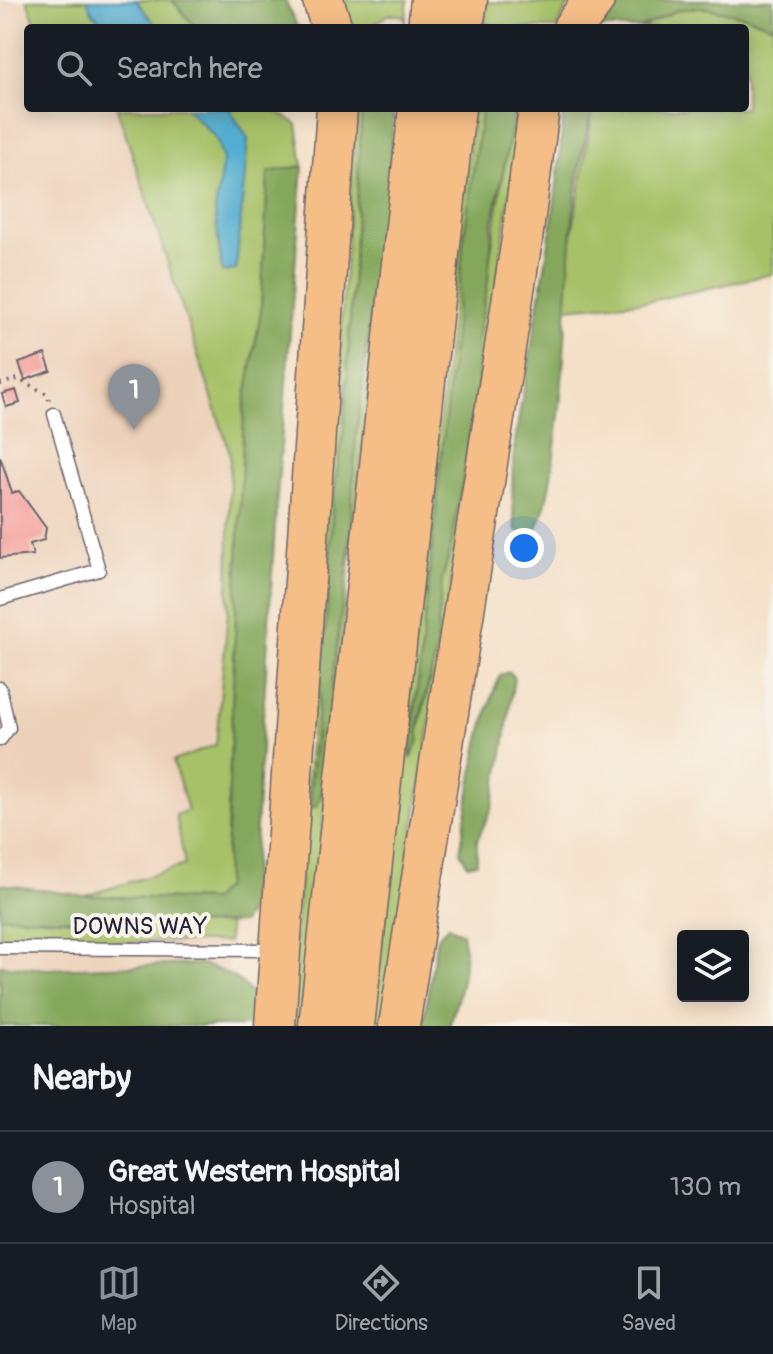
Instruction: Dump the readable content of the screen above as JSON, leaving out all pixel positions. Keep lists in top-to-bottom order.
{
  "streets": {
    "lane": ["DOWNS WAY"]
  },
  "page": {
    "search": "Search here",
    "pins": "1",
    "heading": "Nearby",
    "list": [
      {
        "mark": "1",
        "name": "Great Western Hospital",
        "note": "Hospital",
        "value": "130 m"
      }
    ],
    "nav": ["Map", "Directions", "Saved"]
  }
}
